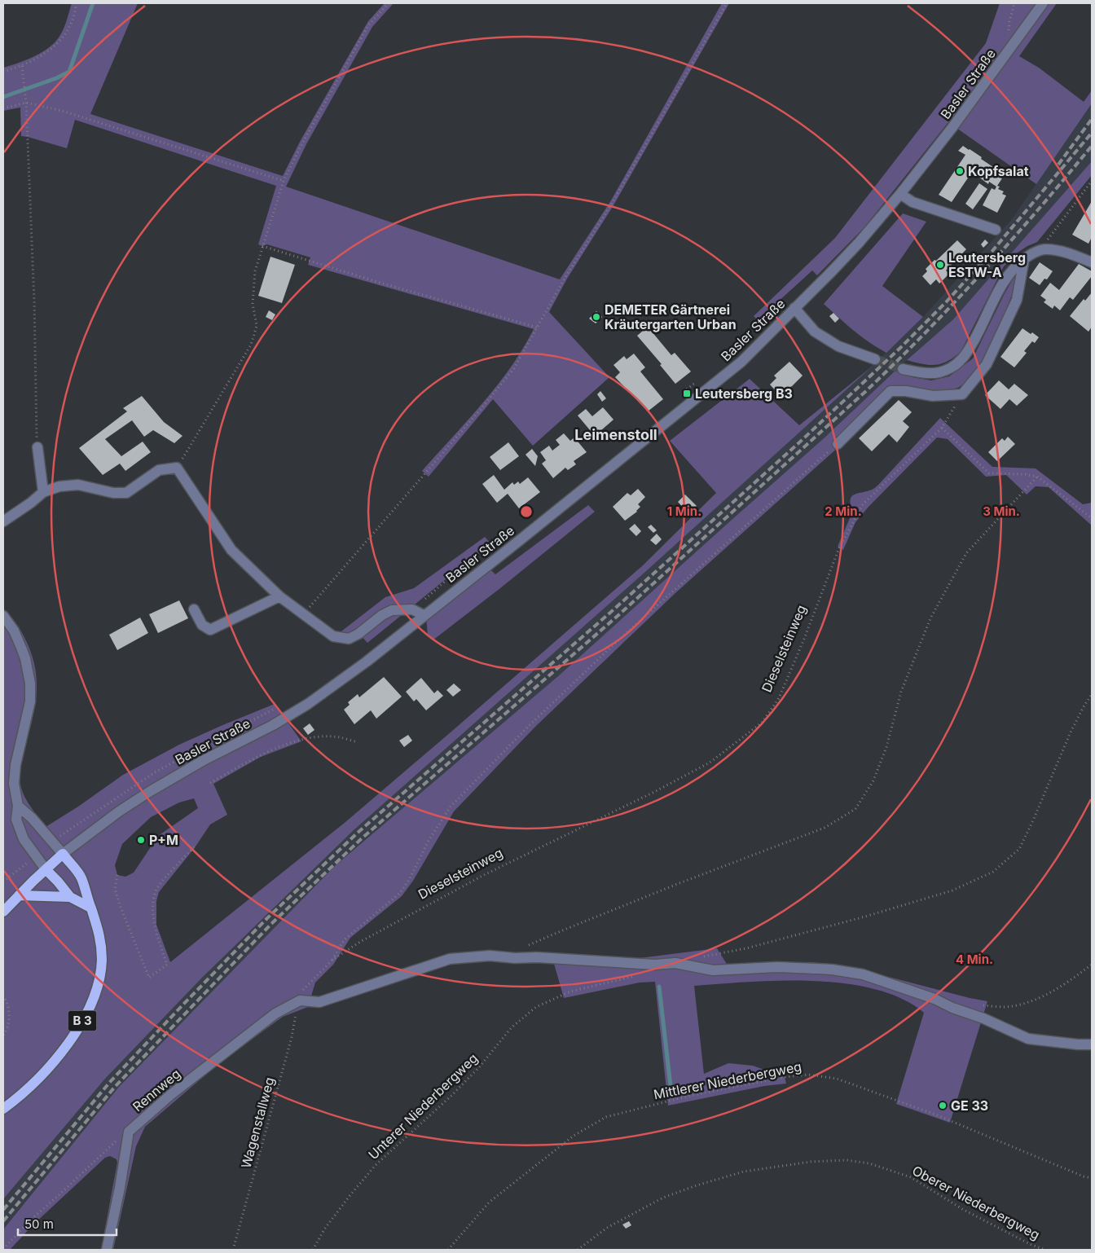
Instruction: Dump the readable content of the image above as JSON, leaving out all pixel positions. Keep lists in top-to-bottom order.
{
  "streets": {
    "main road": ["Basler Straße", "B 3"],
    "street": ["Rennweg"],
    "path": [
      "Dieselsteinweg",
      "Mittlerer Niederbergweg",
      "Unterer Niederbergweg",
      "Wagenstallweg",
      "Oberer Niederbergweg"
    ]
  },
  "crossings": [
    ["Dieselsteinweg", "Wagenstallweg"],
    ["Rennweg", "Wagenstallweg"]
  ],
  "districts": ["Leimenstoll"],
  "places": {
    "other": [
      "Kopfsalat",
      "Leutersberg ESTW-A",
      "DEMETER Gärtnerei Kräutergarten Urban",
      "P+M",
      "GE 33"
    ],
    "transit": ["Leutersberg B3"]
  },
  "scale_bar": "50 m",
  "rings": [
    "1 Min.",
    "2 Min.",
    "3 Min.",
    "4 Min."
  ]
}
